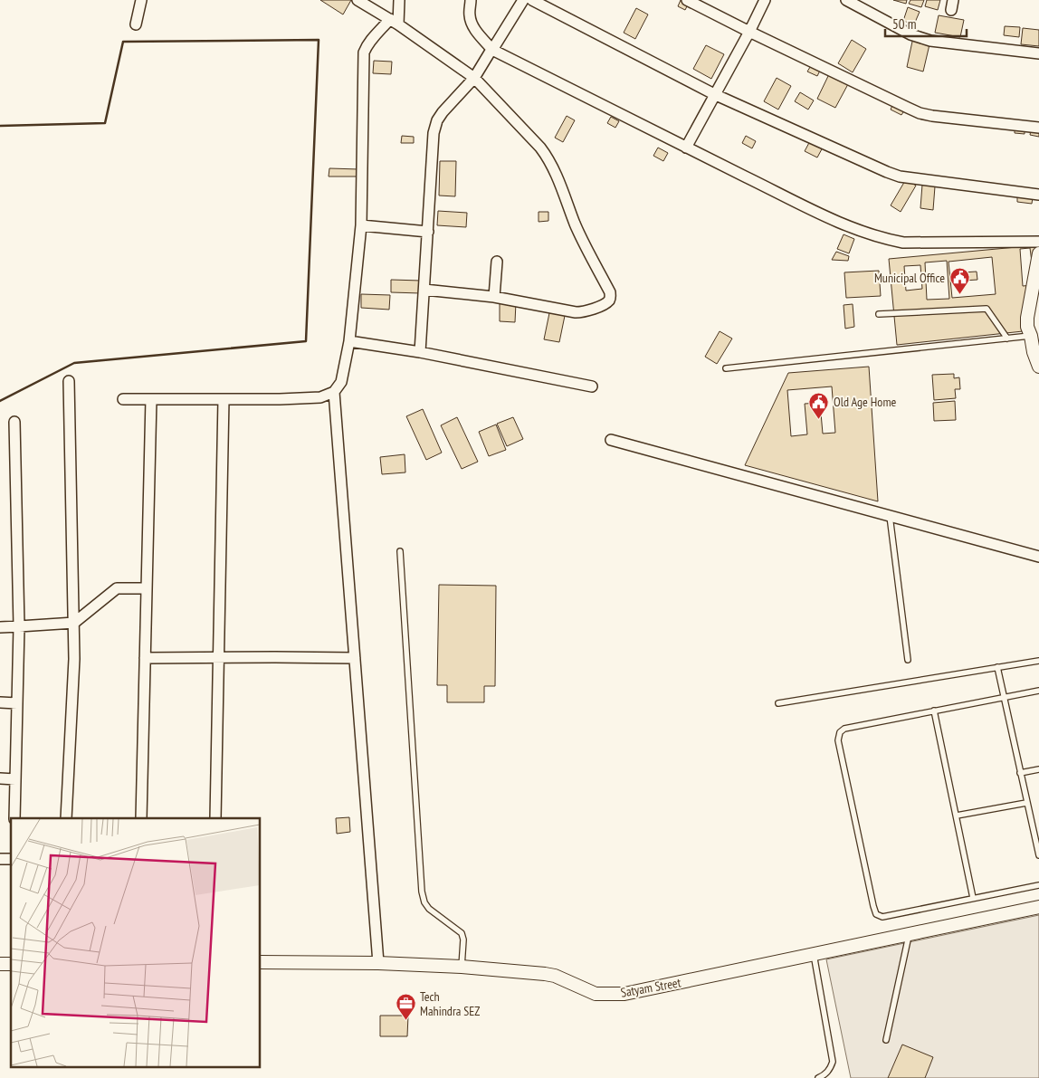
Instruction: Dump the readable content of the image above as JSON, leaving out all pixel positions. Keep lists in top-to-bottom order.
{
  "streets": {
    "street": ["Satyam Street"]
  },
  "places": {
    "public building": ["Municipal Office", "Old Age Home"],
    "office": ["Tech Mahindra SEZ"]
  },
  "scale_bar": "50 m"
}
